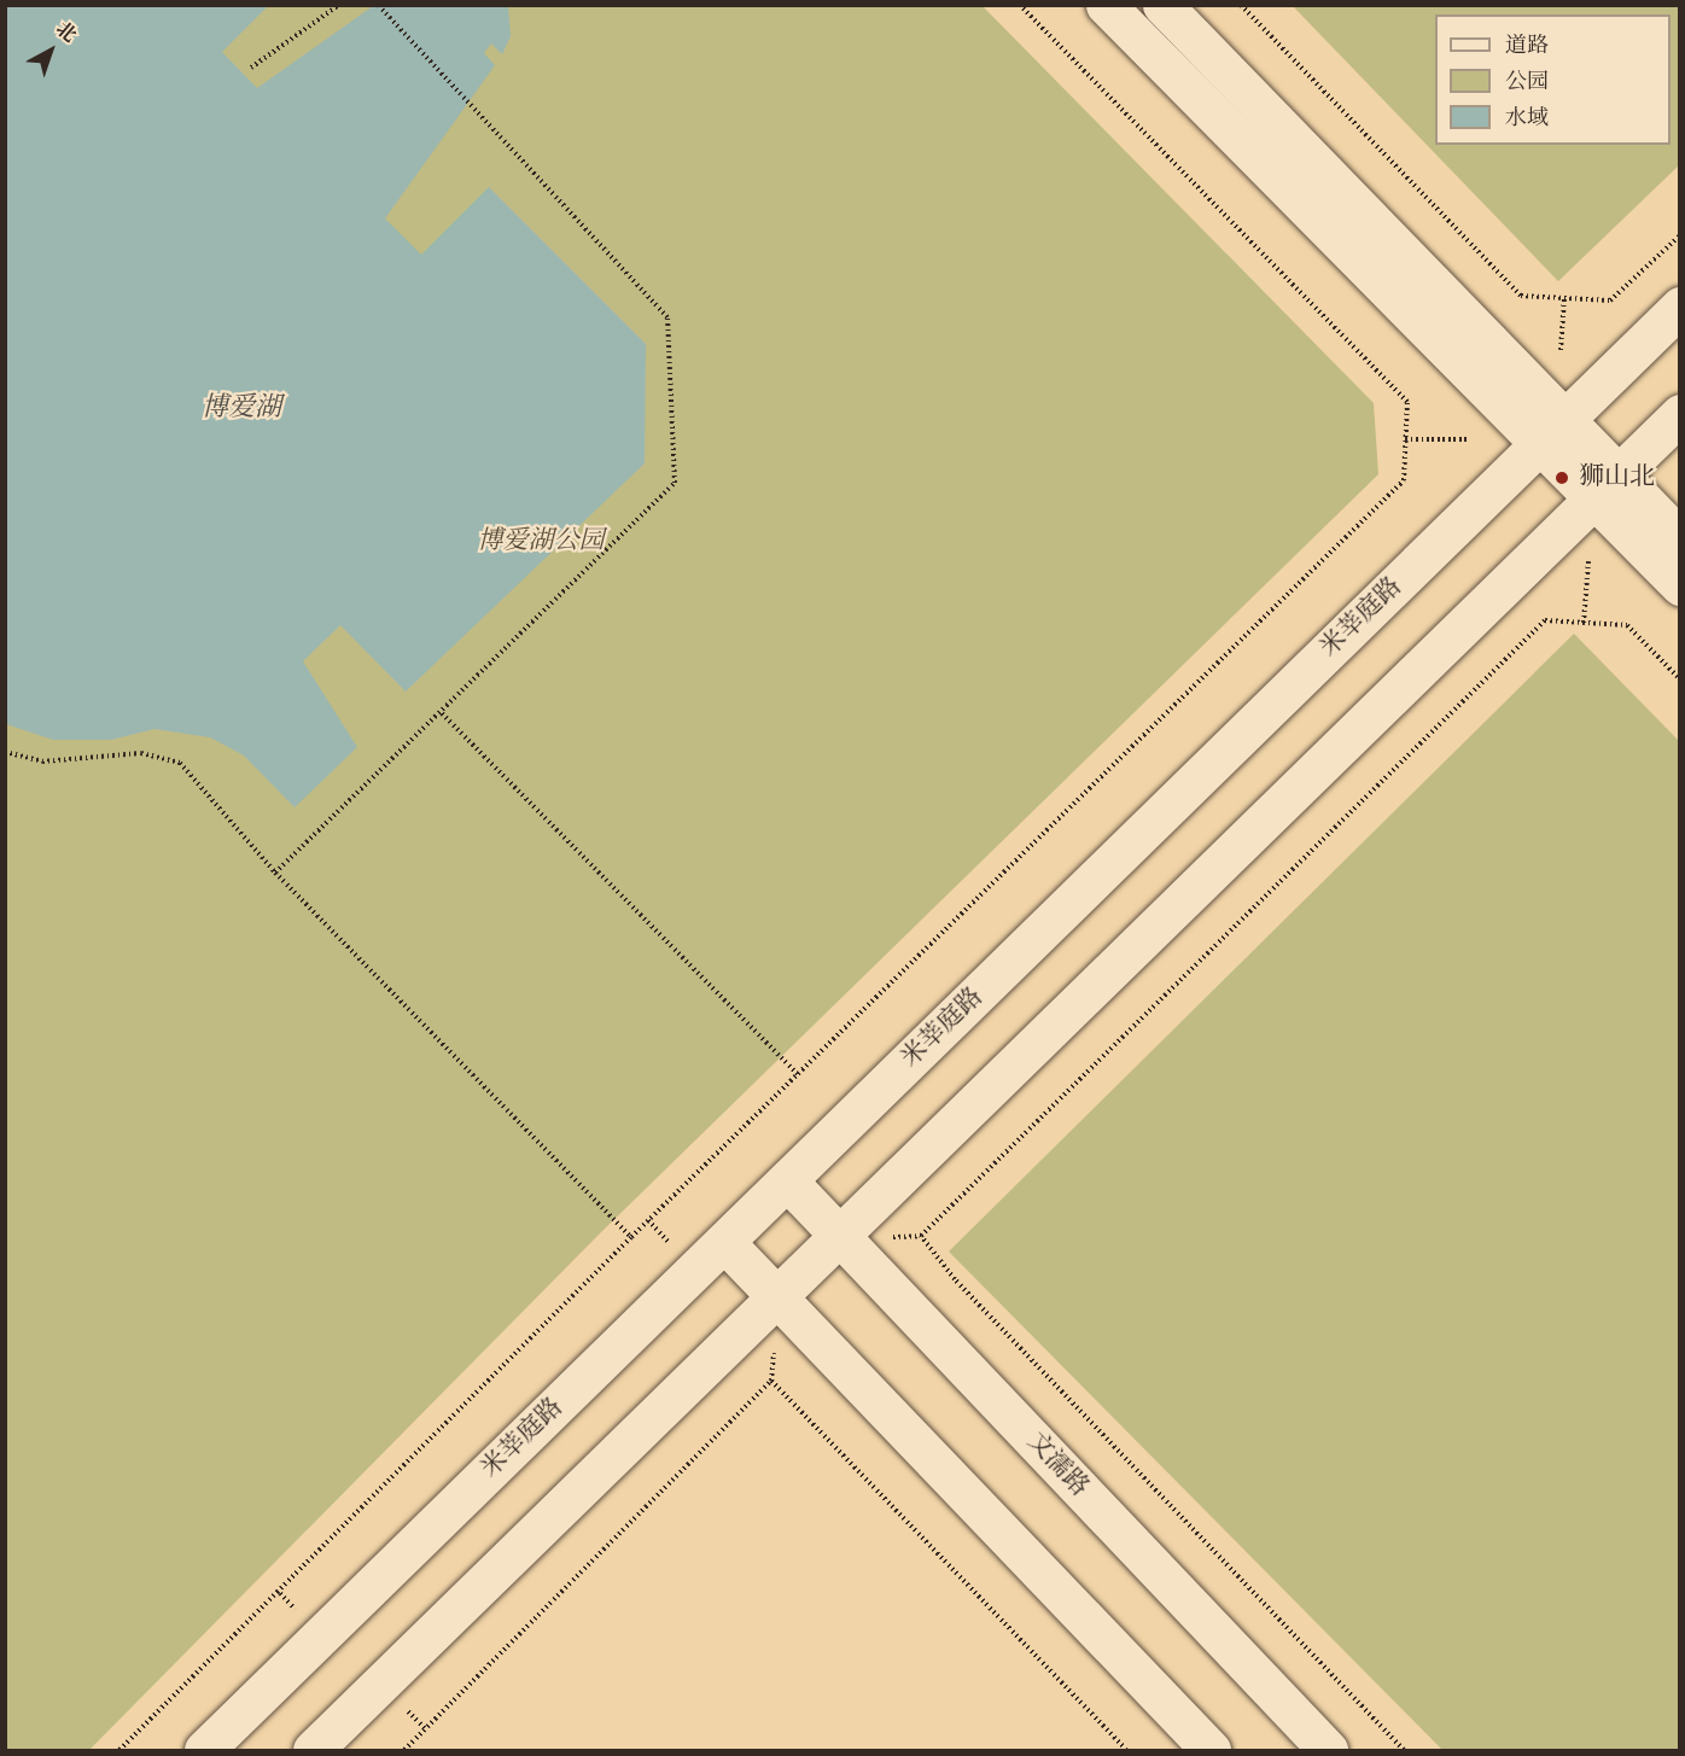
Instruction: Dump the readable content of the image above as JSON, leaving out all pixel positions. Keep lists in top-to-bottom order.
{
  "streets": {
    "street": ["米莘庭路", "文濡路"]
  },
  "crossings": [
    ["米莘庭路", "文濡路"]
  ],
  "water": ["博爱湖"],
  "parks": ["博爱湖公园"],
  "places": ["狮山北"],
  "legend": ["道路", "公园", "水域"],
  "north": "top right"
}
